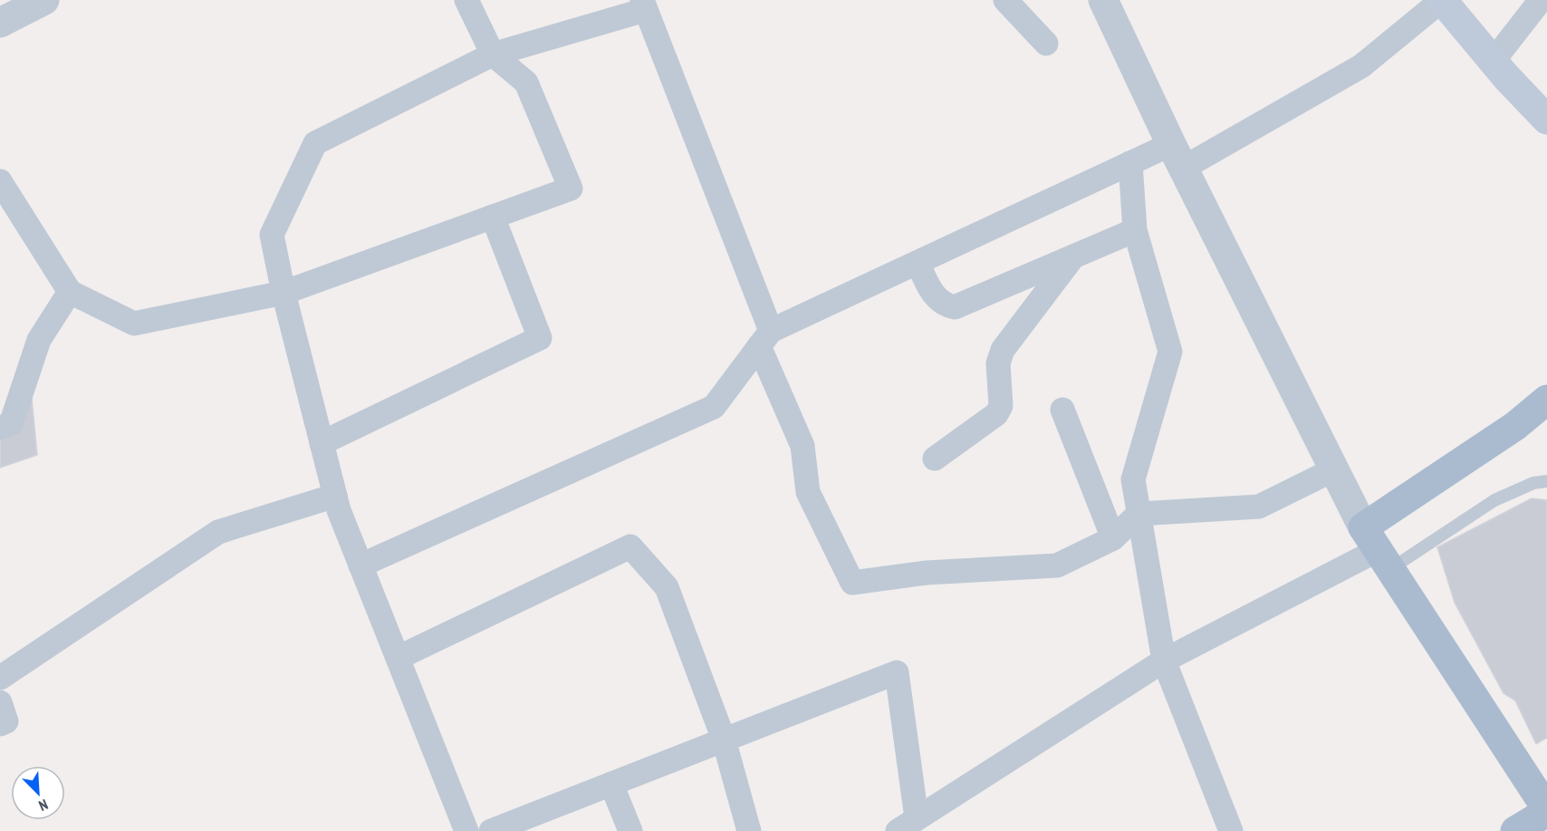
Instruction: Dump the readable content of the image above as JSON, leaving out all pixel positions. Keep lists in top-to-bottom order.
{
  "north": "bottom right"
}
